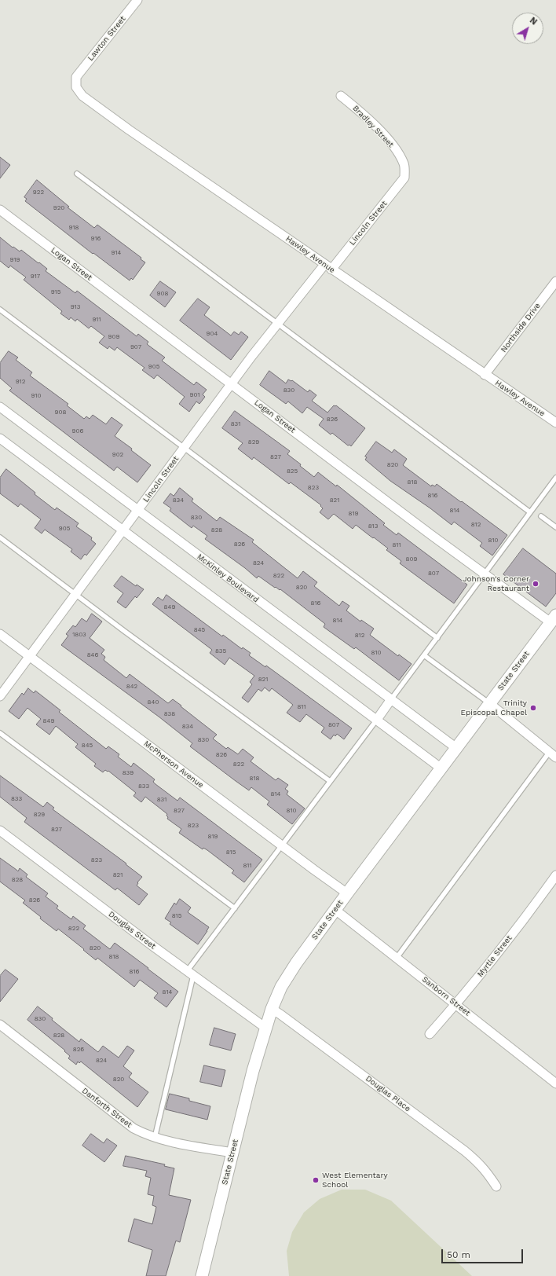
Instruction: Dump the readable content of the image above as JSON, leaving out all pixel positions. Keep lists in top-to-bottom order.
{
  "streets": {
    "street": [
      "Lawton Street",
      "Bradley Street",
      "Lincoln Street",
      "Hawley Avenue",
      "Logan Street",
      "Northside Drive",
      "McKinley Boulevard",
      "State Street",
      "McPherson Avenue",
      "Douglas Street",
      "Myrtle Street",
      "Sanborn Street",
      "Douglas Place",
      "Danforth Street"
    ]
  },
  "crossings": [
    ["Lawton Street", "Hawley Avenue"],
    ["Bradley Street", "Lincoln Street"],
    ["Lincoln Street", "Hawley Avenue"],
    ["Lincoln Street", "Logan Street"],
    ["Lincoln Street", "McKinley Boulevard"],
    ["Lincoln Street", "McPherson Avenue"],
    ["Hawley Avenue", "Northside Drive"],
    ["Logan Street", "State Street"],
    ["McKinley Boulevard", "State Street"],
    ["State Street", "McPherson Avenue"],
    ["State Street", "Douglas Street"],
    ["State Street", "Sanborn Street"],
    ["State Street", "Douglas Place"],
    ["State Street", "Danforth Street"],
    ["Myrtle Street", "Sanborn Street"]
  ],
  "places": ["Johnson's Corner Restaurant", "Trinity Episcopal Chapel", "West Elementary School"],
  "house_numbers": [
    "922",
    "920",
    "918",
    "916",
    "914",
    "919",
    "917",
    "915",
    "908",
    "913",
    "911",
    "904",
    "909",
    "907",
    "905",
    "912",
    "830",
    "901",
    "910",
    "908",
    "826",
    "831",
    "906",
    "829",
    "902",
    "827",
    "820",
    "825",
    "818",
    "823",
    "816",
    "834",
    "821",
    "814",
    "819",
    "830",
    "812",
    "813",
    "905",
    "828",
    "810",
    "826",
    "811",
    "809",
    "824",
    "807",
    "822",
    "820",
    "816",
    "849",
    "814",
    "845",
    "1803",
    "812",
    "835",
    "810",
    "846",
    "821",
    "842",
    "840",
    "811",
    "838",
    "849",
    "807",
    "834",
    "830",
    "845",
    "826",
    "822",
    "839",
    "818",
    "833",
    "814",
    "833",
    "831",
    "827",
    "810",
    "829",
    "823",
    "827",
    "819",
    "815",
    "823",
    "811",
    "821",
    "828",
    "826",
    "815",
    "822",
    "820",
    "818",
    "816",
    "814",
    "830",
    "828",
    "826",
    "824",
    "820"
  ],
  "scale_bar": "50 m",
  "north": "top right"
}
